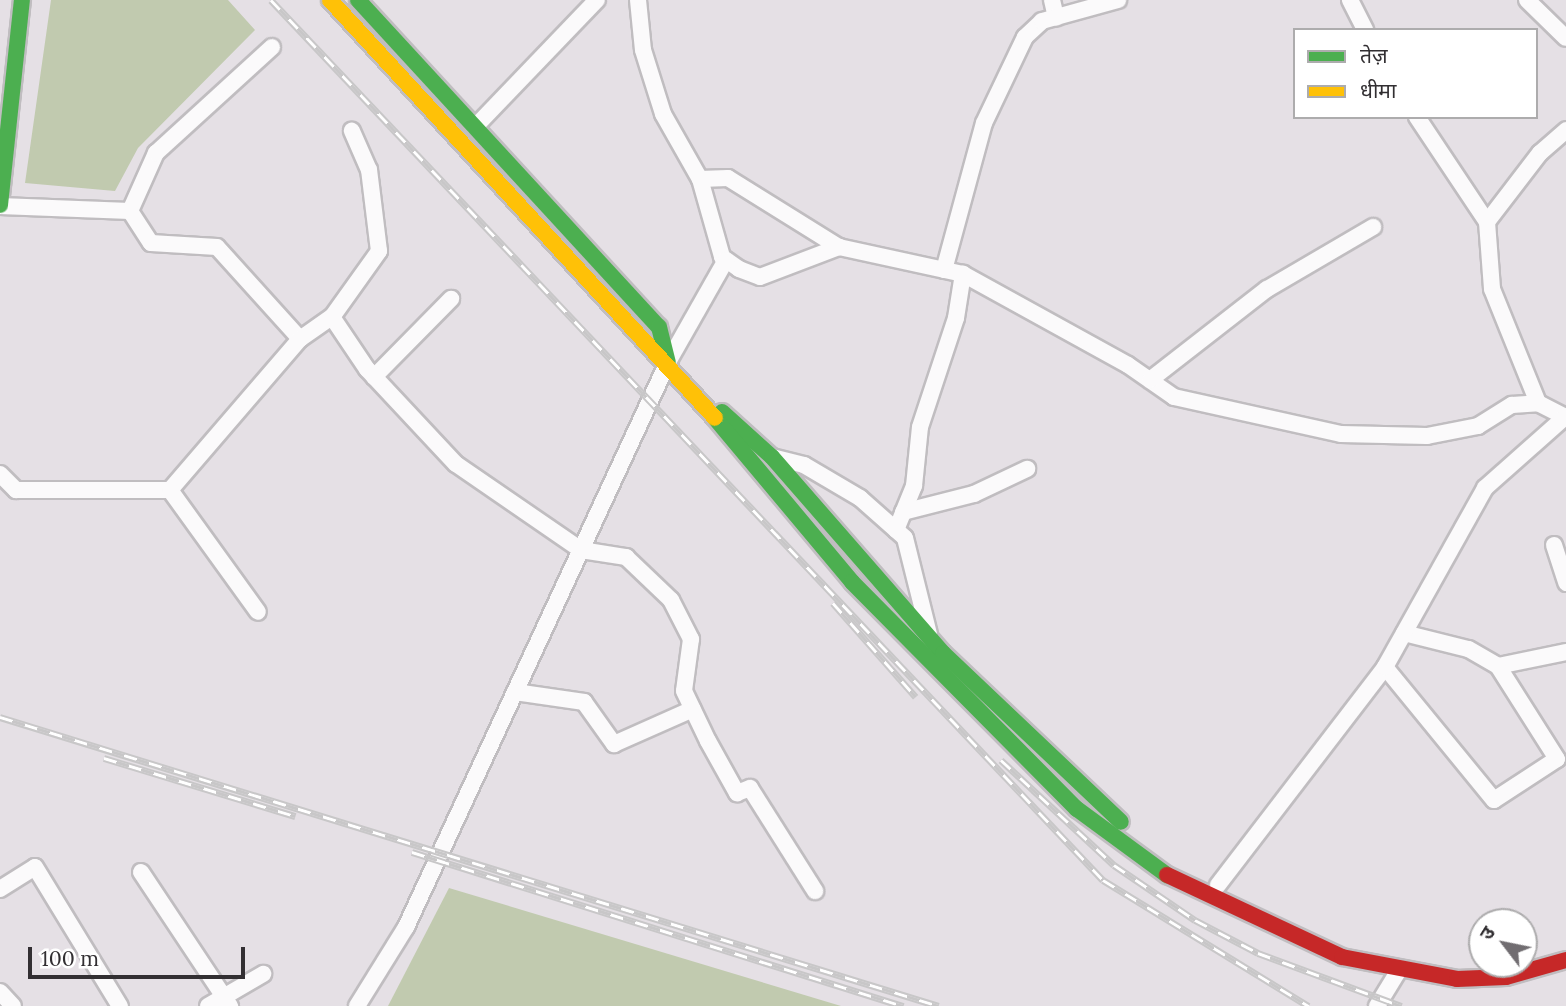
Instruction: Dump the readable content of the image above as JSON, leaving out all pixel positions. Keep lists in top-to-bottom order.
{
  "legend": ["तेज़", "धीमा"],
  "scale_bar": "100 m",
  "north": "top left"
}
